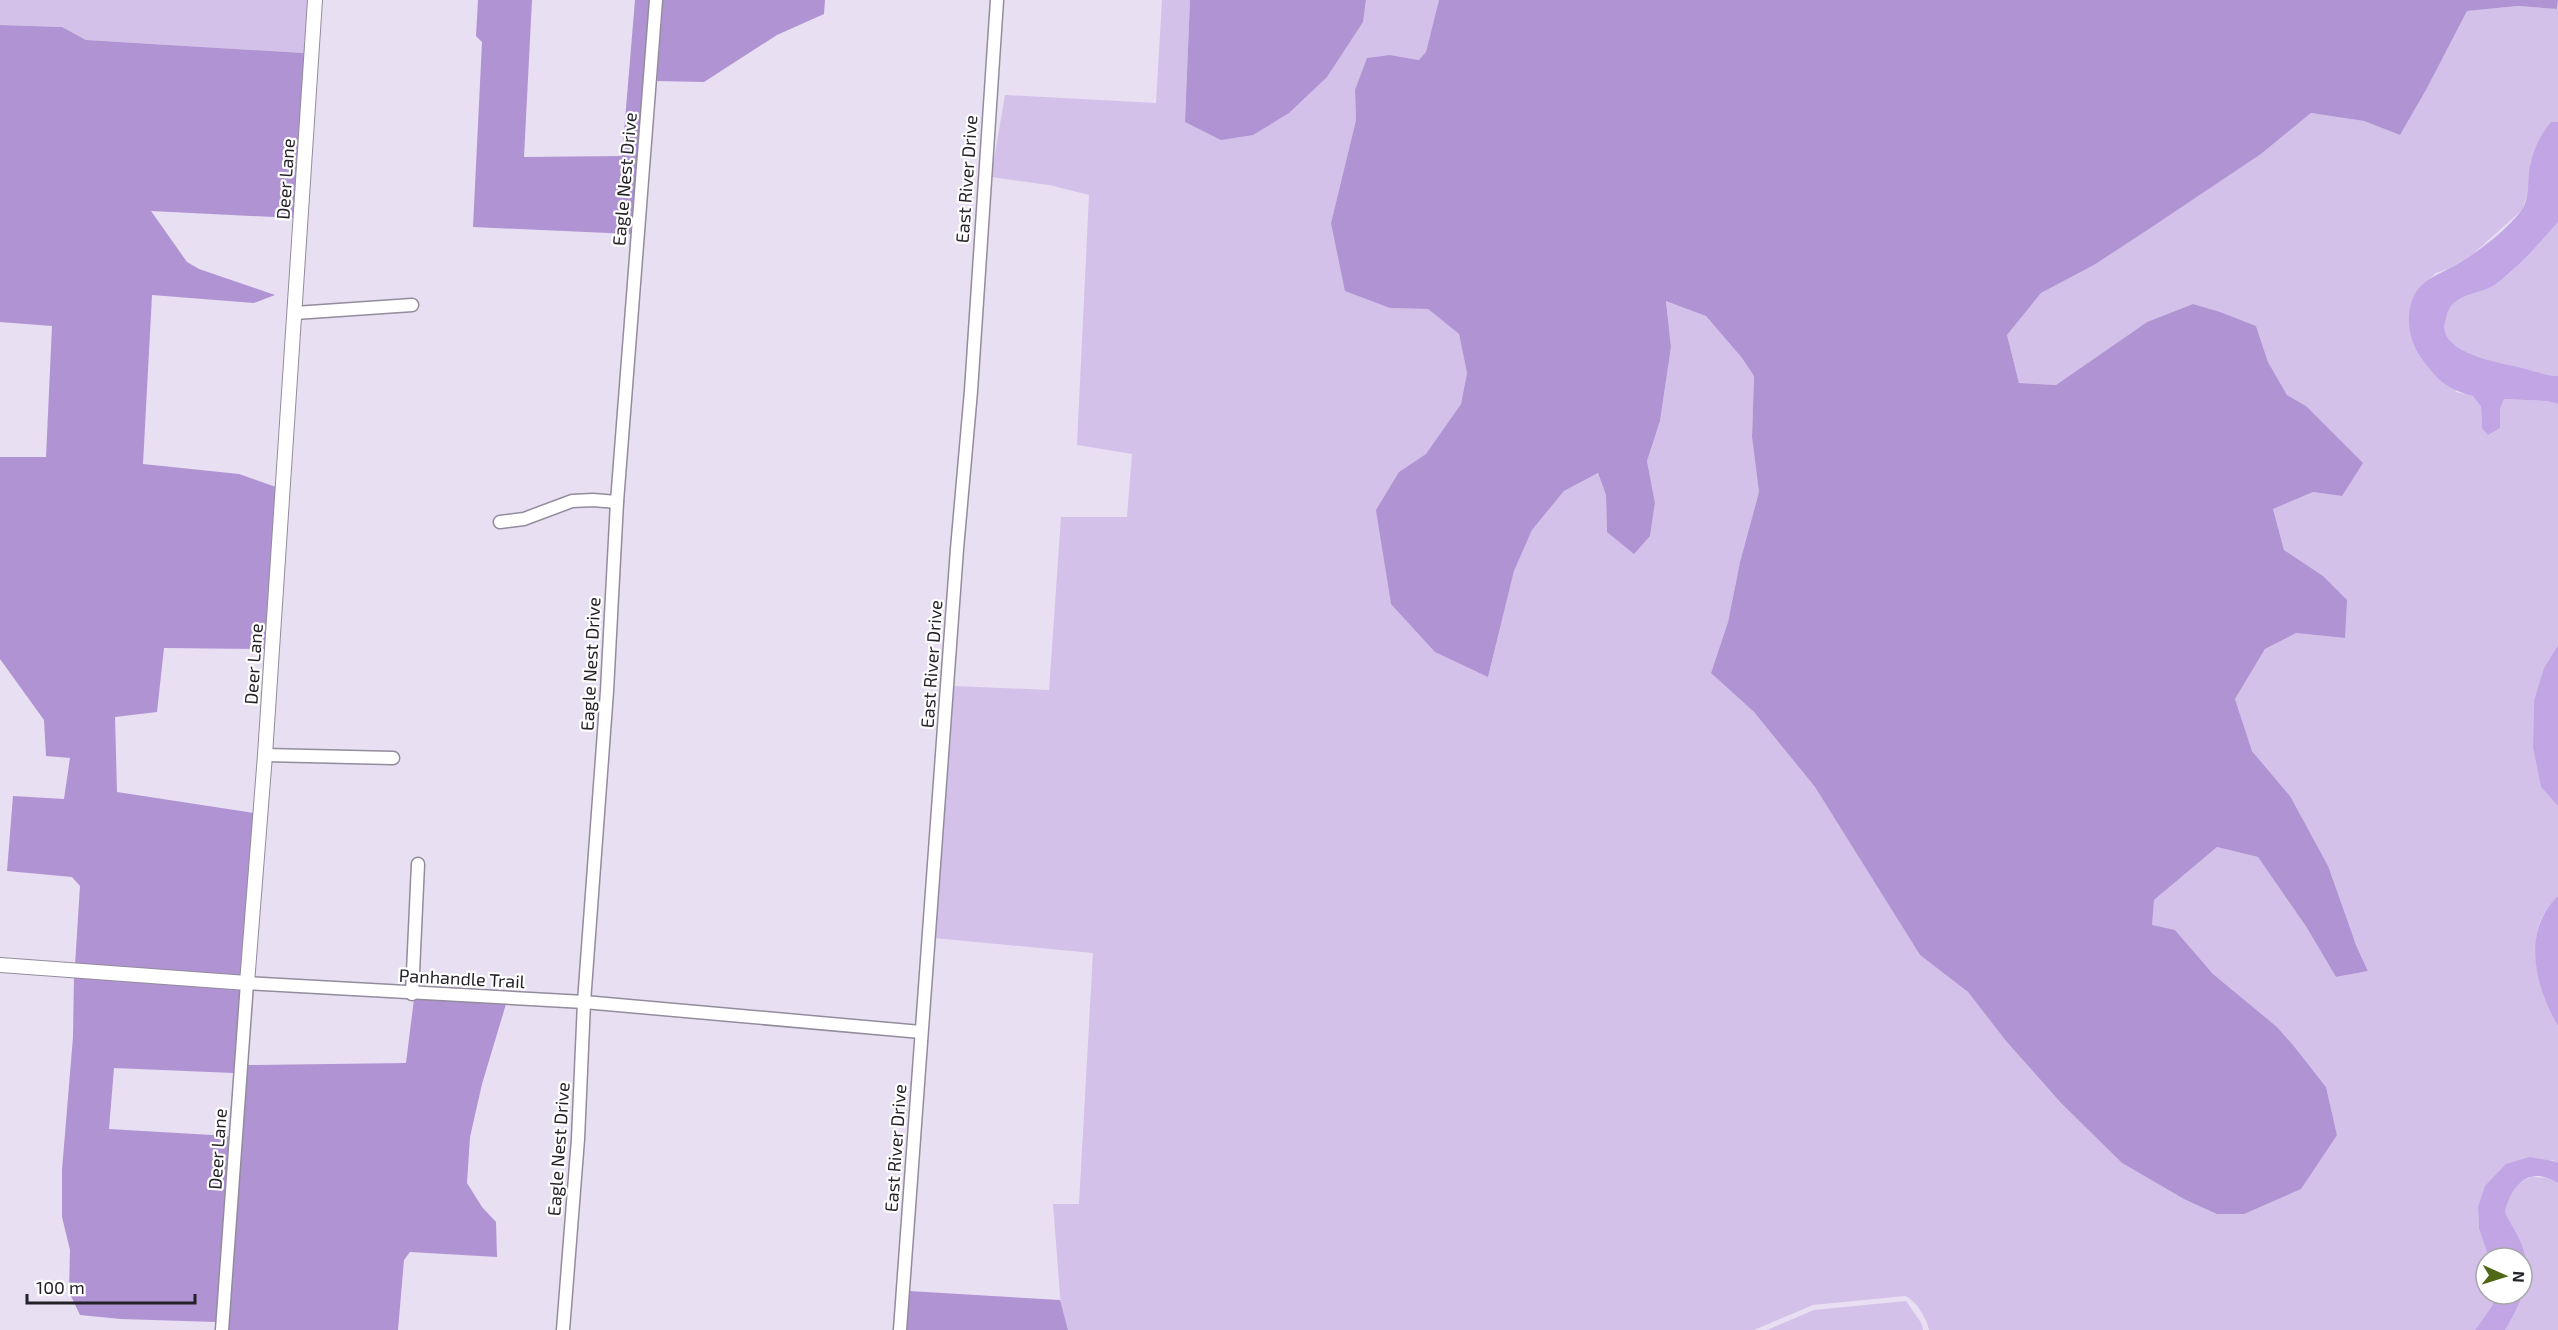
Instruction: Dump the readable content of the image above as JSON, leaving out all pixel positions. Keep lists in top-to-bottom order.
{
  "streets": {
    "street": [
      "Deer Lane",
      "Eagle Nest Drive",
      "East River Drive",
      "Panhandle Trail"
    ]
  },
  "crossings": [
    ["Deer Lane", "Panhandle Trail"],
    ["Eagle Nest Drive", "Panhandle Trail"],
    ["East River Drive", "Panhandle Trail"]
  ],
  "scale_bar": "100 m",
  "north": "right"
}
